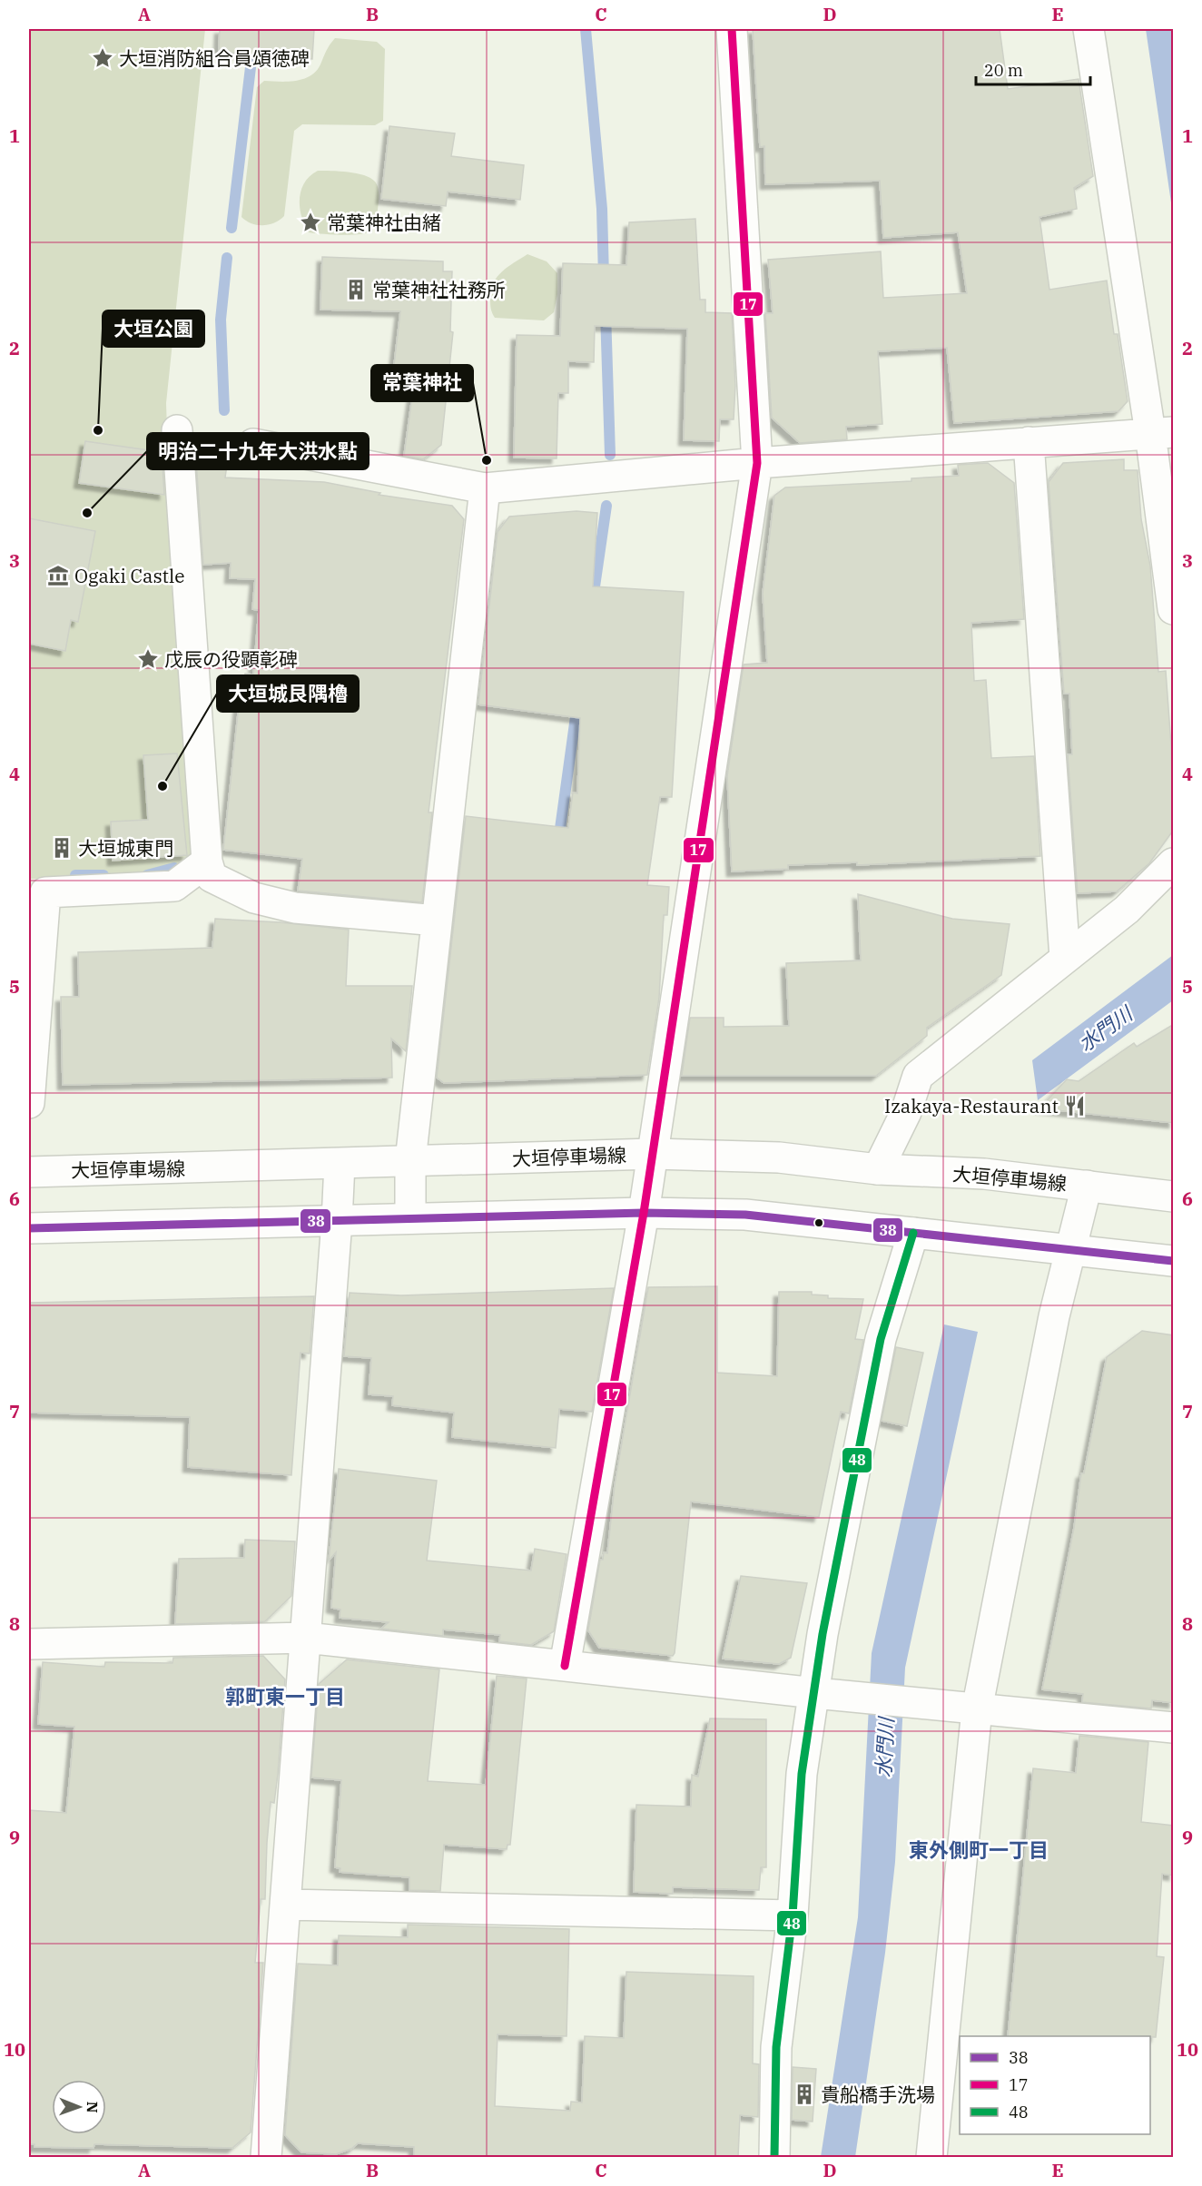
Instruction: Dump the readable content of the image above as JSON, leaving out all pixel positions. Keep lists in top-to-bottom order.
{
  "streets": {
    "street": ["大垣停車場線"]
  },
  "districts": ["郭町東一丁目", "東外側町一丁目"],
  "water": ["水門川"],
  "places": {
    "place": ["大垣消防組合員頌徳碑", "常葉神社由緒", "戊辰の役顕彰碑"],
    "building": ["常葉神社社務所", "大垣城東門", "貴船橋手洗場"],
    "other": [
      "大垣公園",
      "常葉神社",
      "明治二十九年大洪水點",
      "大垣城艮隅櫓"
    ],
    "museum": ["Ogaki Castle"],
    "restaurant": ["Izakaya-Restaurant"]
  },
  "lines": ["transit line 17", "transit line 38", "transit line 48"],
  "legend": ["38", "17", "48"],
  "scale_bar": "20 m",
  "north": "right",
  "grid": {
    "columns": [
      "A",
      "B",
      "C",
      "D",
      "E"
    ],
    "rows": [
      "1",
      "2",
      "3",
      "4",
      "5",
      "6",
      "7",
      "8",
      "9",
      "10"
    ]
  }
}
